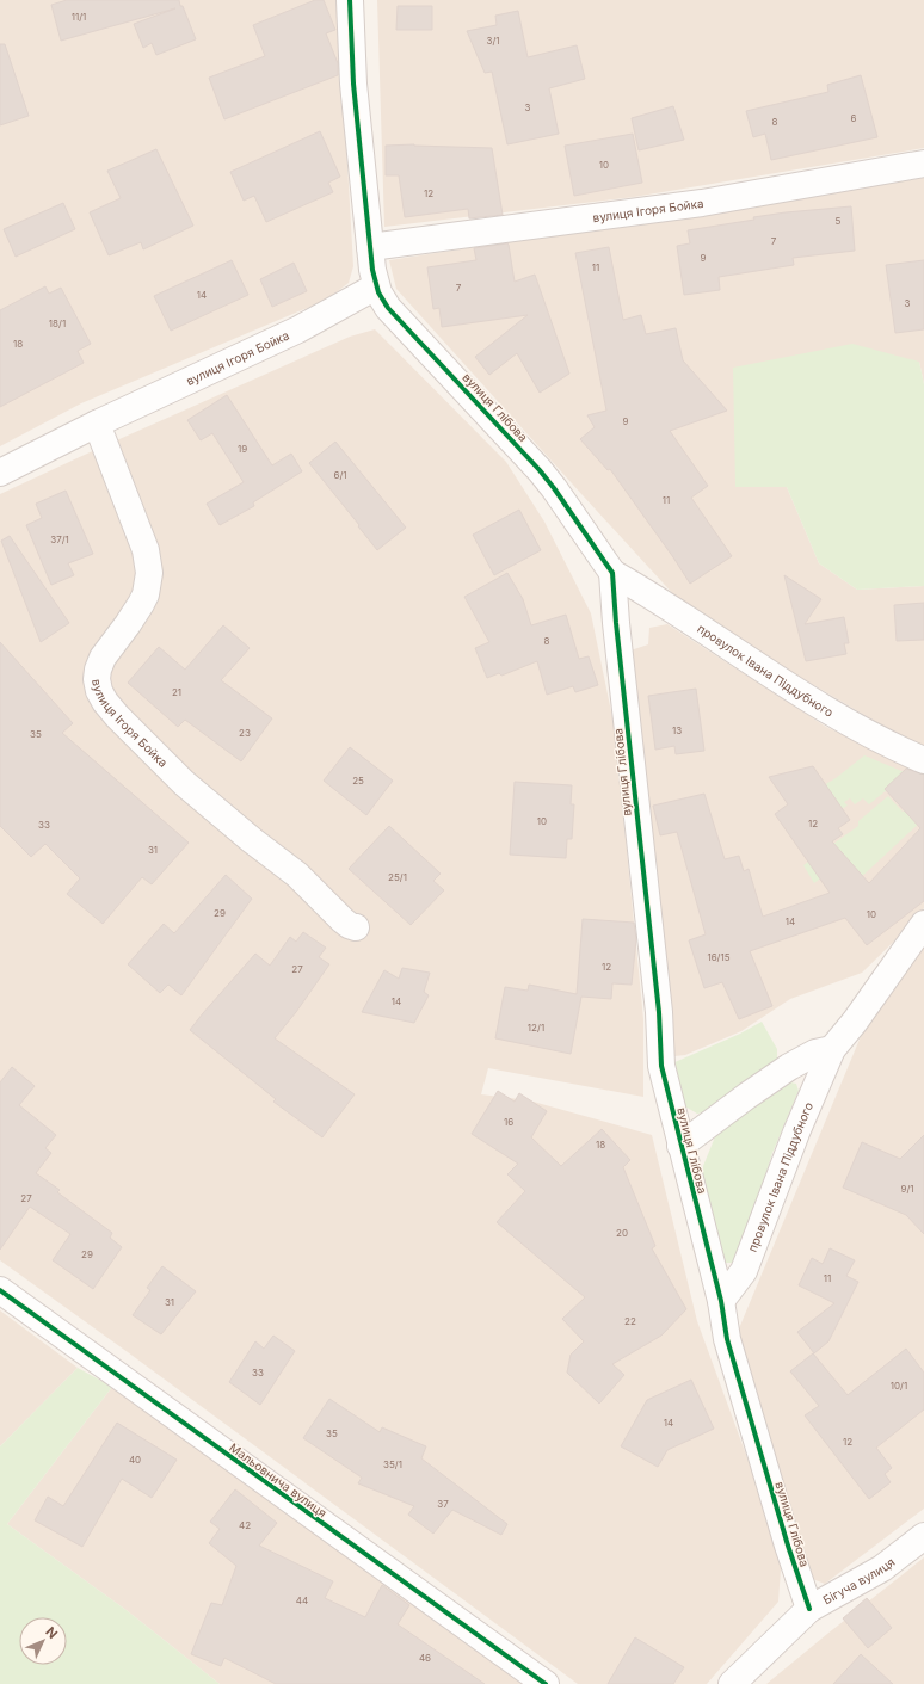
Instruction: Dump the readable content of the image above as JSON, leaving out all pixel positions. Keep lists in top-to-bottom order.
{
  "streets": {
    "street": [
      "вулиця Ігоря Бойка",
      "вулиця Глібова",
      "провулок Івана Піддубного",
      "Мальовнича вулиця",
      "Бігуча вулиця"
    ]
  },
  "crossings": [
    ["вулиця Ігоря Бойка", "вулиця Глібова"],
    ["вулиця Глібова", "провулок Івана Піддубного"],
    ["вулиця Глібова", "Бігуча вулиця"]
  ],
  "house_numbers": [
    "11/1",
    "3/1",
    "3",
    "6",
    "8",
    "10",
    "12",
    "5",
    "7",
    "9",
    "11",
    "7",
    "14",
    "3",
    "18/1",
    "18",
    "9",
    "19",
    "6/1",
    "11",
    "37/1",
    "8",
    "21",
    "13",
    "23",
    "35",
    "25",
    "10",
    "12",
    "33",
    "31",
    "25/1",
    "29",
    "10",
    "14",
    "16/15",
    "12",
    "27",
    "14",
    "12/1",
    "16",
    "18",
    "9/1",
    "27",
    "20",
    "29",
    "11",
    "31",
    "22",
    "33",
    "10/1",
    "14",
    "35",
    "12",
    "40",
    "35/1",
    "37",
    "42",
    "44",
    "46"
  ],
  "north": "top right"
}
